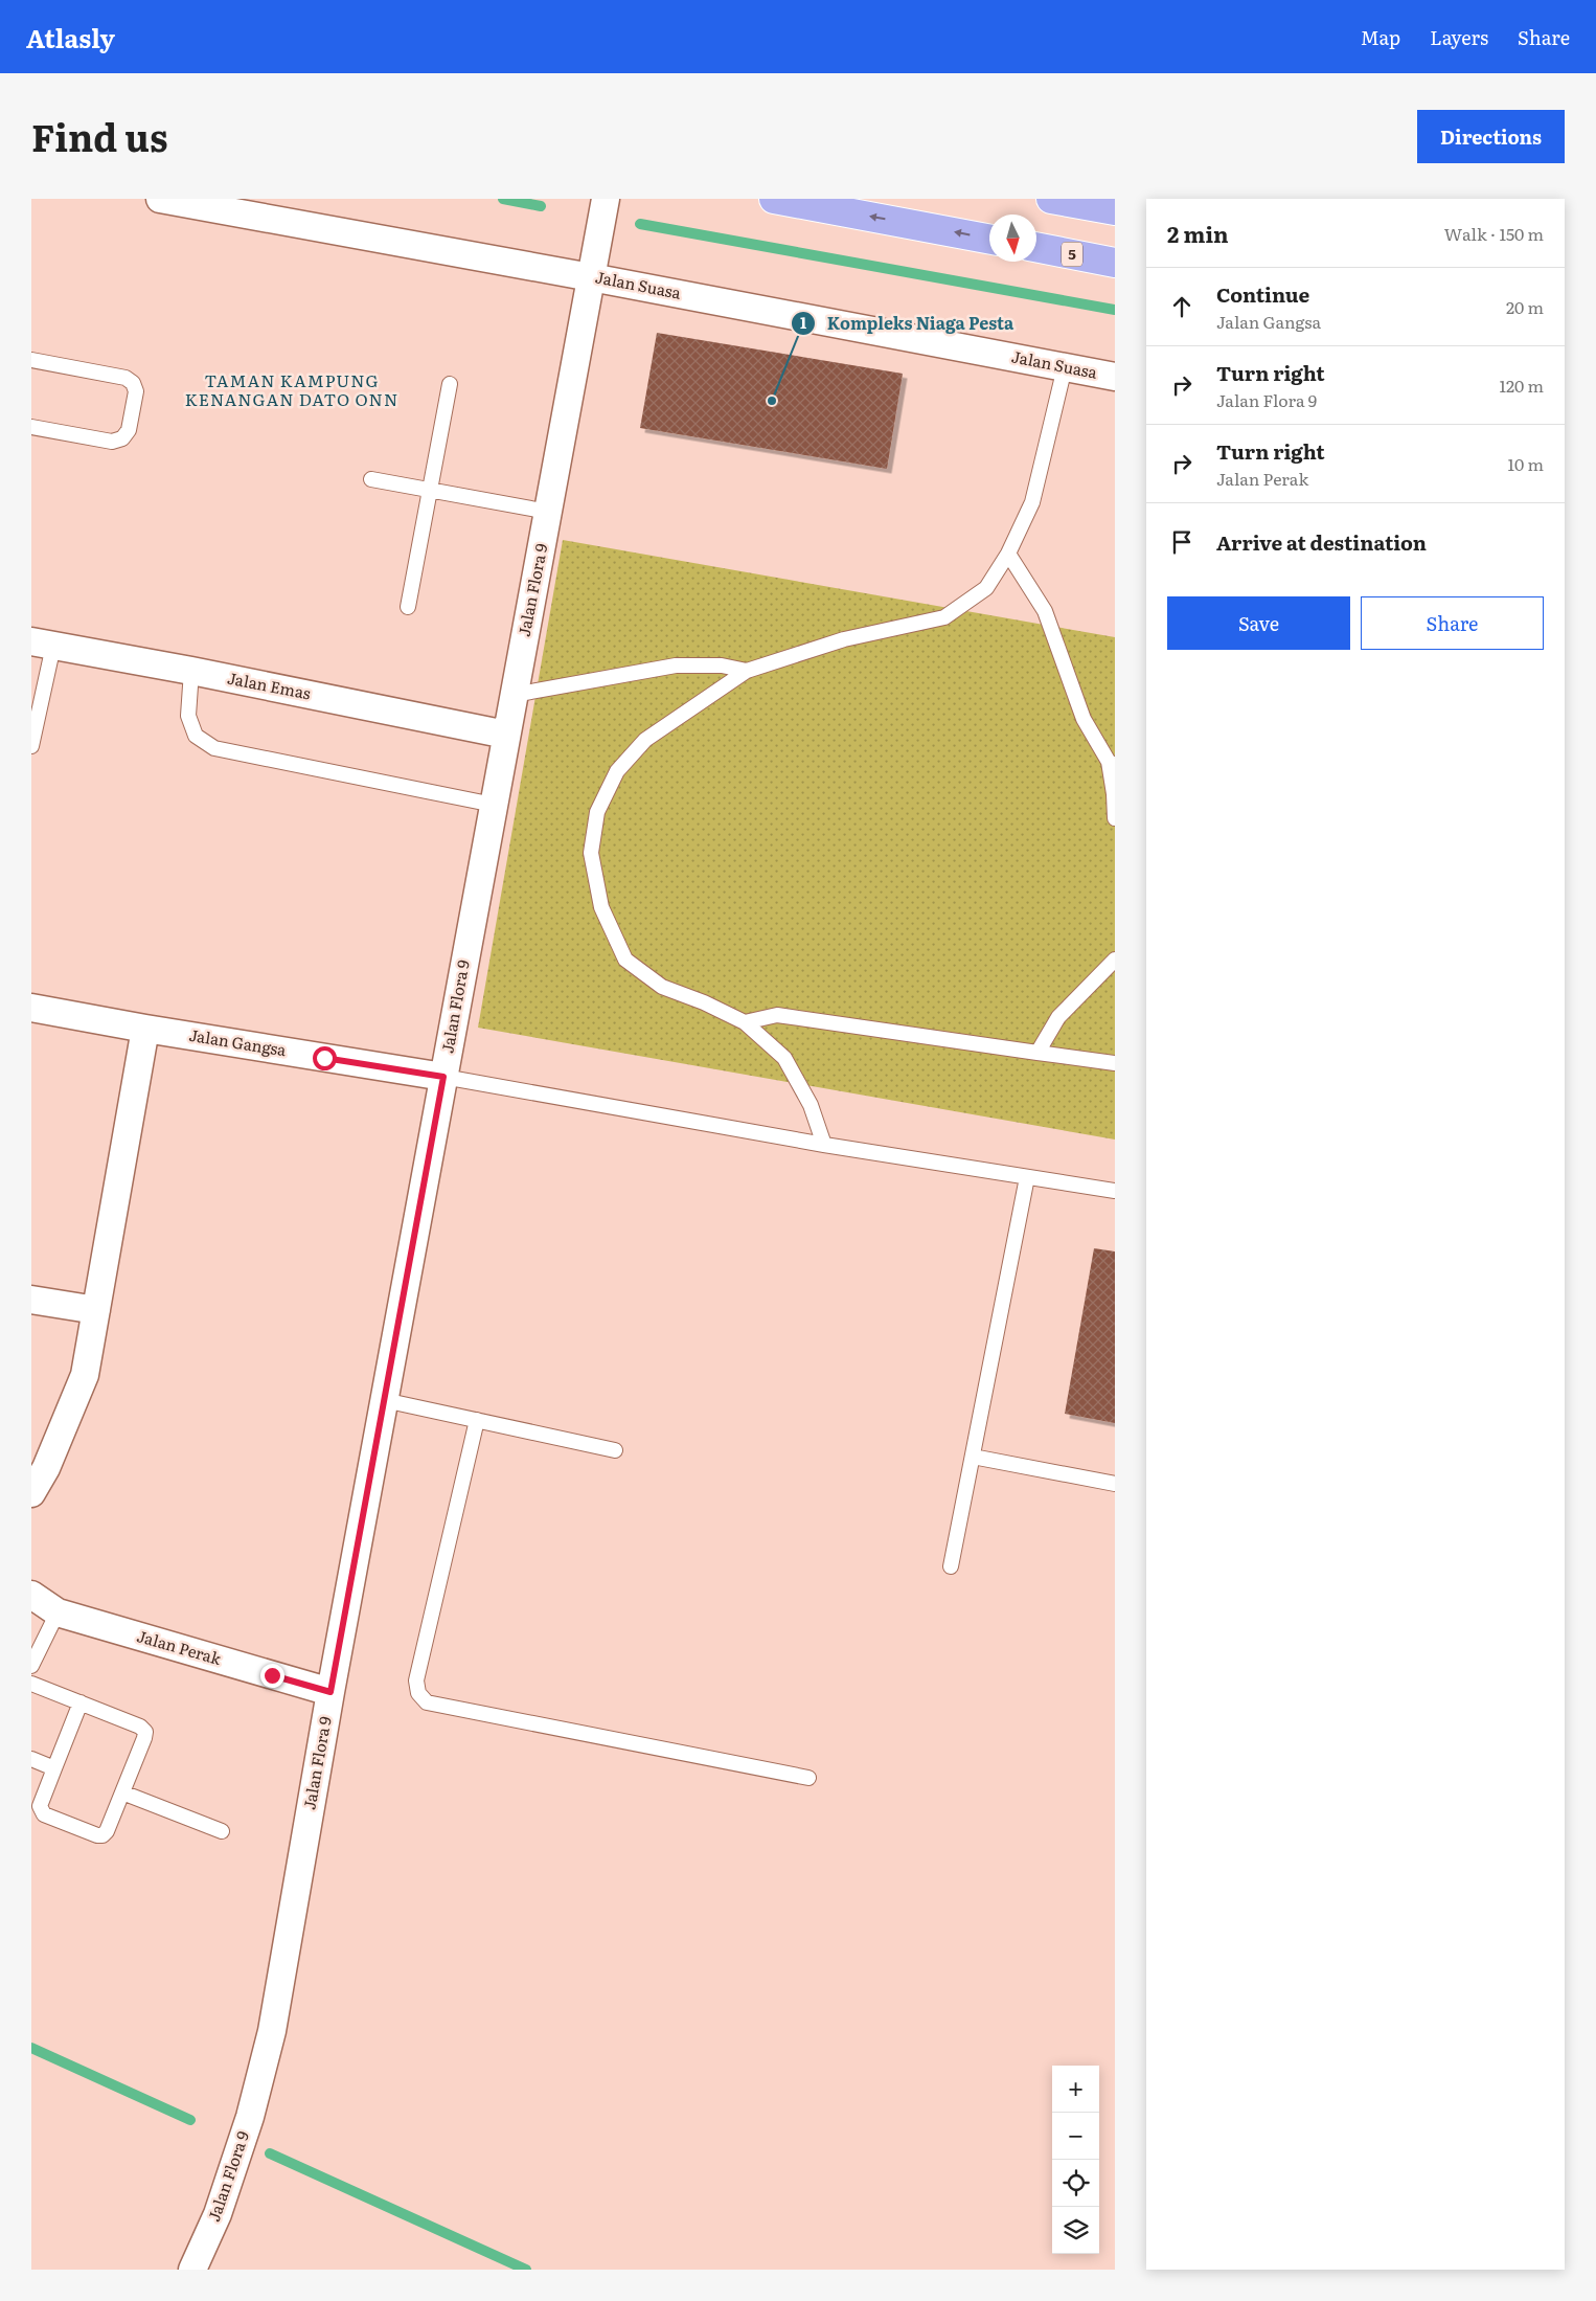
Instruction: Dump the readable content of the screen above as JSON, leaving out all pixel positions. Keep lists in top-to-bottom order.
{
  "streets": {
    "main road": ["5"],
    "street": [
      "Jalan Suasa",
      "Jalan Flora 9",
      "Jalan Emas",
      "Jalan Gangsa",
      "Jalan Perak"
    ]
  },
  "crossings": [
    ["Jalan Suasa", "Jalan Flora 9"],
    ["Jalan Flora 9", "Jalan Emas"],
    ["Jalan Flora 9", "Jalan Gangsa"],
    ["Jalan Flora 9", "Jalan Perak"]
  ],
  "districts": ["TAMAN KAMPUNG KENANGAN DATO ONN"],
  "places": ["Kompleks Niaga Pesta"],
  "north": "bottom",
  "page": {
    "header": "Atlasly",
    "nav": ["Map", "Layers", "Share"],
    "title": "Find us",
    "buttons": [
      "Directions",
      ["Save", "Share"]
    ],
    "heading": ["2 min", "Walk · 150 m"],
    "list": [
      ["Continue", "Jalan Gangsa", "20 m"],
      ["Turn right", "Jalan Flora 9", "120 m"],
      ["Turn right", "Jalan Perak", "10 m"],
      "Arrive at destination"
    ],
    "map_buttons": ["+", "−"]
  }
}
